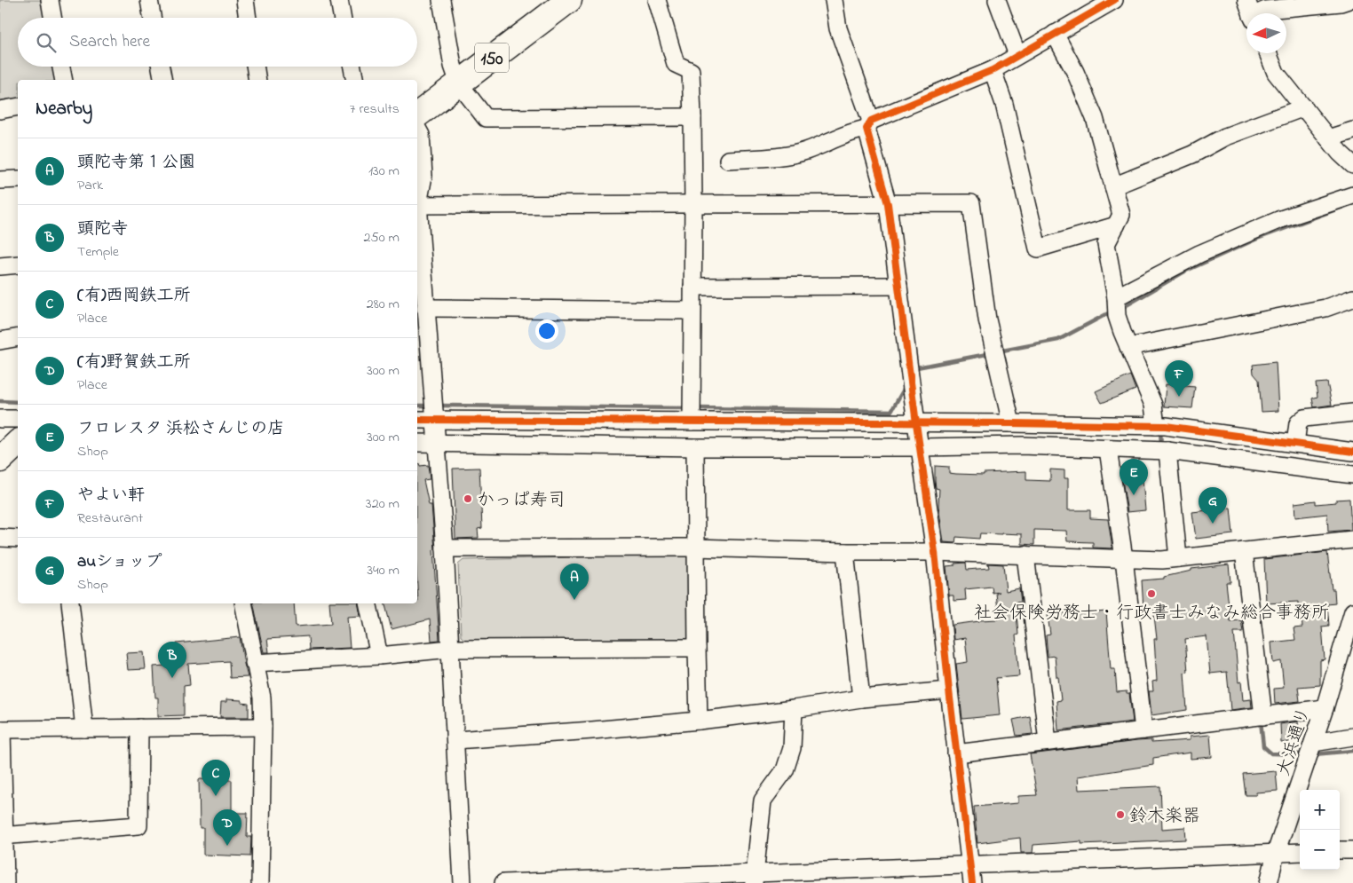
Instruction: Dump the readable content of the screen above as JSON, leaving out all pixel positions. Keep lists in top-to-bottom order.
{
  "streets": {
    "highway": ["150"],
    "street": ["大浜通り"]
  },
  "places": ["かっぱ寿司", "社会保険労務士・行政書士みなみ総合事務所", "鈴木楽器"],
  "north": "left",
  "page": {
    "search": "Search here",
    "heading": ["Nearby", "7 results"],
    "list": [
      {
        "mark": "A",
        "name": "頭陀寺第１公園",
        "note": "Park",
        "value": "130 m"
      },
      {
        "mark": "B",
        "name": "頭陀寺",
        "note": "Temple",
        "value": "250 m"
      },
      {
        "mark": "C",
        "name": "(有)西岡鉄工所",
        "note": "Place",
        "value": "280 m"
      },
      {
        "mark": "D",
        "name": "(有)野賀鉄工所",
        "note": "Place",
        "value": "300 m"
      },
      {
        "mark": "E",
        "name": "フロレスタ 浜松さんじの店",
        "note": "Shop",
        "value": "300 m"
      },
      {
        "mark": "F",
        "name": "やよい軒",
        "note": "Restaurant",
        "value": "320 m"
      },
      {
        "mark": "G",
        "name": "auショップ",
        "note": "Shop",
        "value": "340 m"
      }
    ],
    "pins": [
      "F",
      "E",
      "G",
      "A",
      "B",
      "C",
      "D"
    ],
    "map_buttons": ["+", "−"]
  }
}
